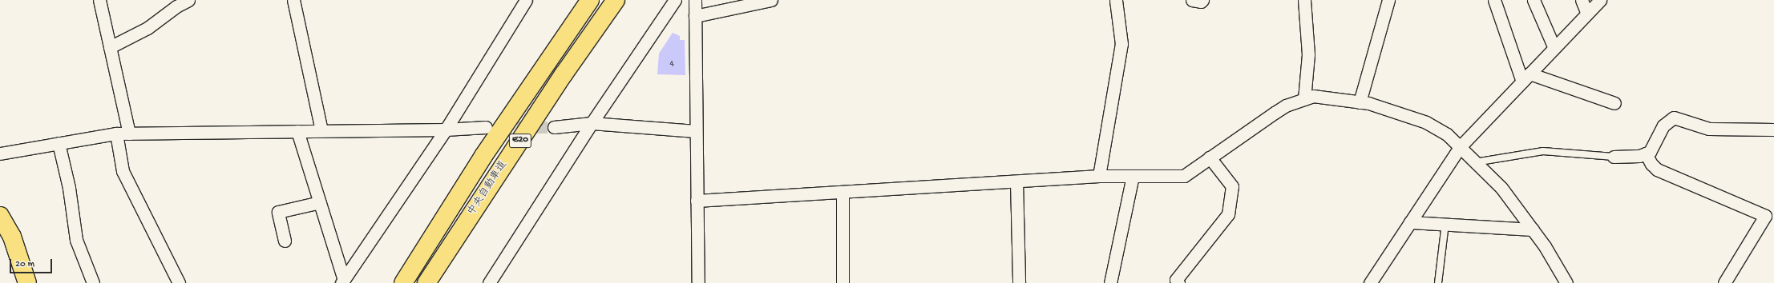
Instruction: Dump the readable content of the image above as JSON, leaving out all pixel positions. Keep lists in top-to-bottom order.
{
  "streets": {
    "highway": ["E20", "中央自動車道"]
  },
  "house_numbers": ["4"],
  "scale_bar": "20 m"
}
